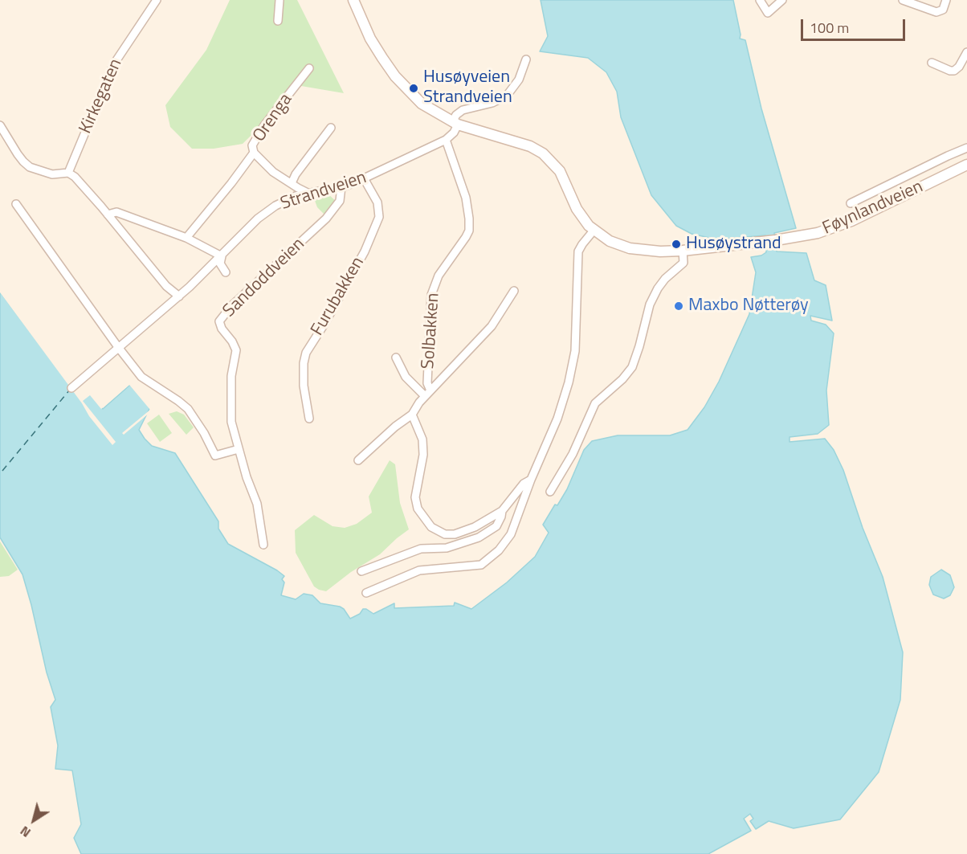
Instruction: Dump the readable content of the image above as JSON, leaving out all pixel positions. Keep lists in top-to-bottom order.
{
  "streets": {
    "main road": ["Føynlandveien"],
    "street": [
      "Kirkegaten",
      "Orenga",
      "Strandveien",
      "Sandoddveien",
      "Furubakken",
      "Solbakken"
    ]
  },
  "crossings": [
    ["Orenga", "Strandveien"],
    ["Strandveien", "Sandoddveien"],
    ["Strandveien", "Furubakken"],
    ["Strandveien", "Solbakken"]
  ],
  "places": ["Husøyveien Strandveien", "Husøystrand", "Maxbo Nøtterøy"],
  "scale_bar": "100 m",
  "north": "bottom left"
}
